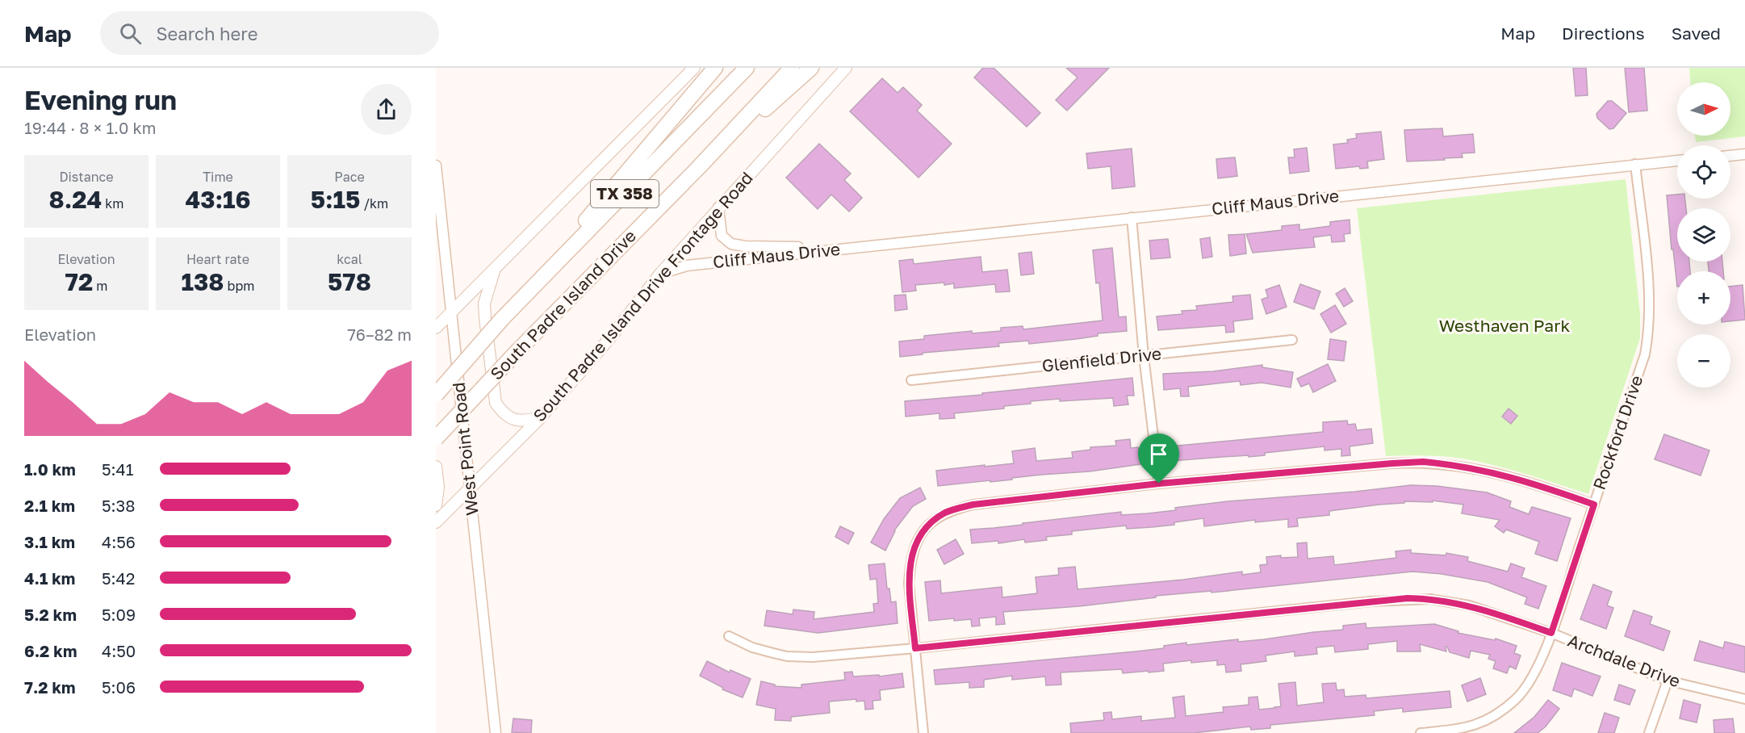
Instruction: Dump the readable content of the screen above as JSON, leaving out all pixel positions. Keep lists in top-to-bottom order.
{
  "streets": {
    "highway": ["TX 358", "South Padre Island Drive"],
    "main road": ["South Padre Island Drive Frontage Road"],
    "street": [
      "Cliff Maus Drive",
      "Glenfield Drive",
      "Rockford Drive",
      "West Point Road",
      "Archdale Drive"
    ]
  },
  "crossings": [
    ["Cliff Maus Drive", "South Padre Island Drive Frontage Road"],
    ["Cliff Maus Drive", "Rockford Drive"],
    ["South Padre Island Drive Frontage Road", "West Point Road"],
    ["Rockford Drive", "Archdale Drive"]
  ],
  "parks": ["Westhaven Park"],
  "north": "right",
  "page": {
    "header": "Map",
    "search": "Search here",
    "nav": ["Map", "Directions", "Saved"],
    "heading": ["Evening run", "19:44 · 8 × 1.0 km"],
    "map_buttons": ["+", "−"],
    "stats": [
      ["Distance", "8.24 km"],
      ["Time", "43:16"],
      ["Pace", "5:15 /km"],
      ["Elevation", "72 m"],
      ["Heart rate", "138 bpm"],
      ["kcal", "578"]
    ],
    "chart": ["Elevation", "76–82 m"],
    "list": [
      {
        "name": "1.0 km",
        "note": "5:41"
      },
      {
        "name": "2.1 km",
        "note": "5:38"
      },
      {
        "name": "3.1 km",
        "note": "4:56"
      },
      {
        "name": "4.1 km",
        "note": "5:42"
      },
      {
        "name": "5.2 km",
        "note": "5:09"
      },
      {
        "name": "6.2 km",
        "note": "4:50"
      },
      {
        "name": "7.2 km",
        "note": "5:06"
      }
    ]
  }
}
